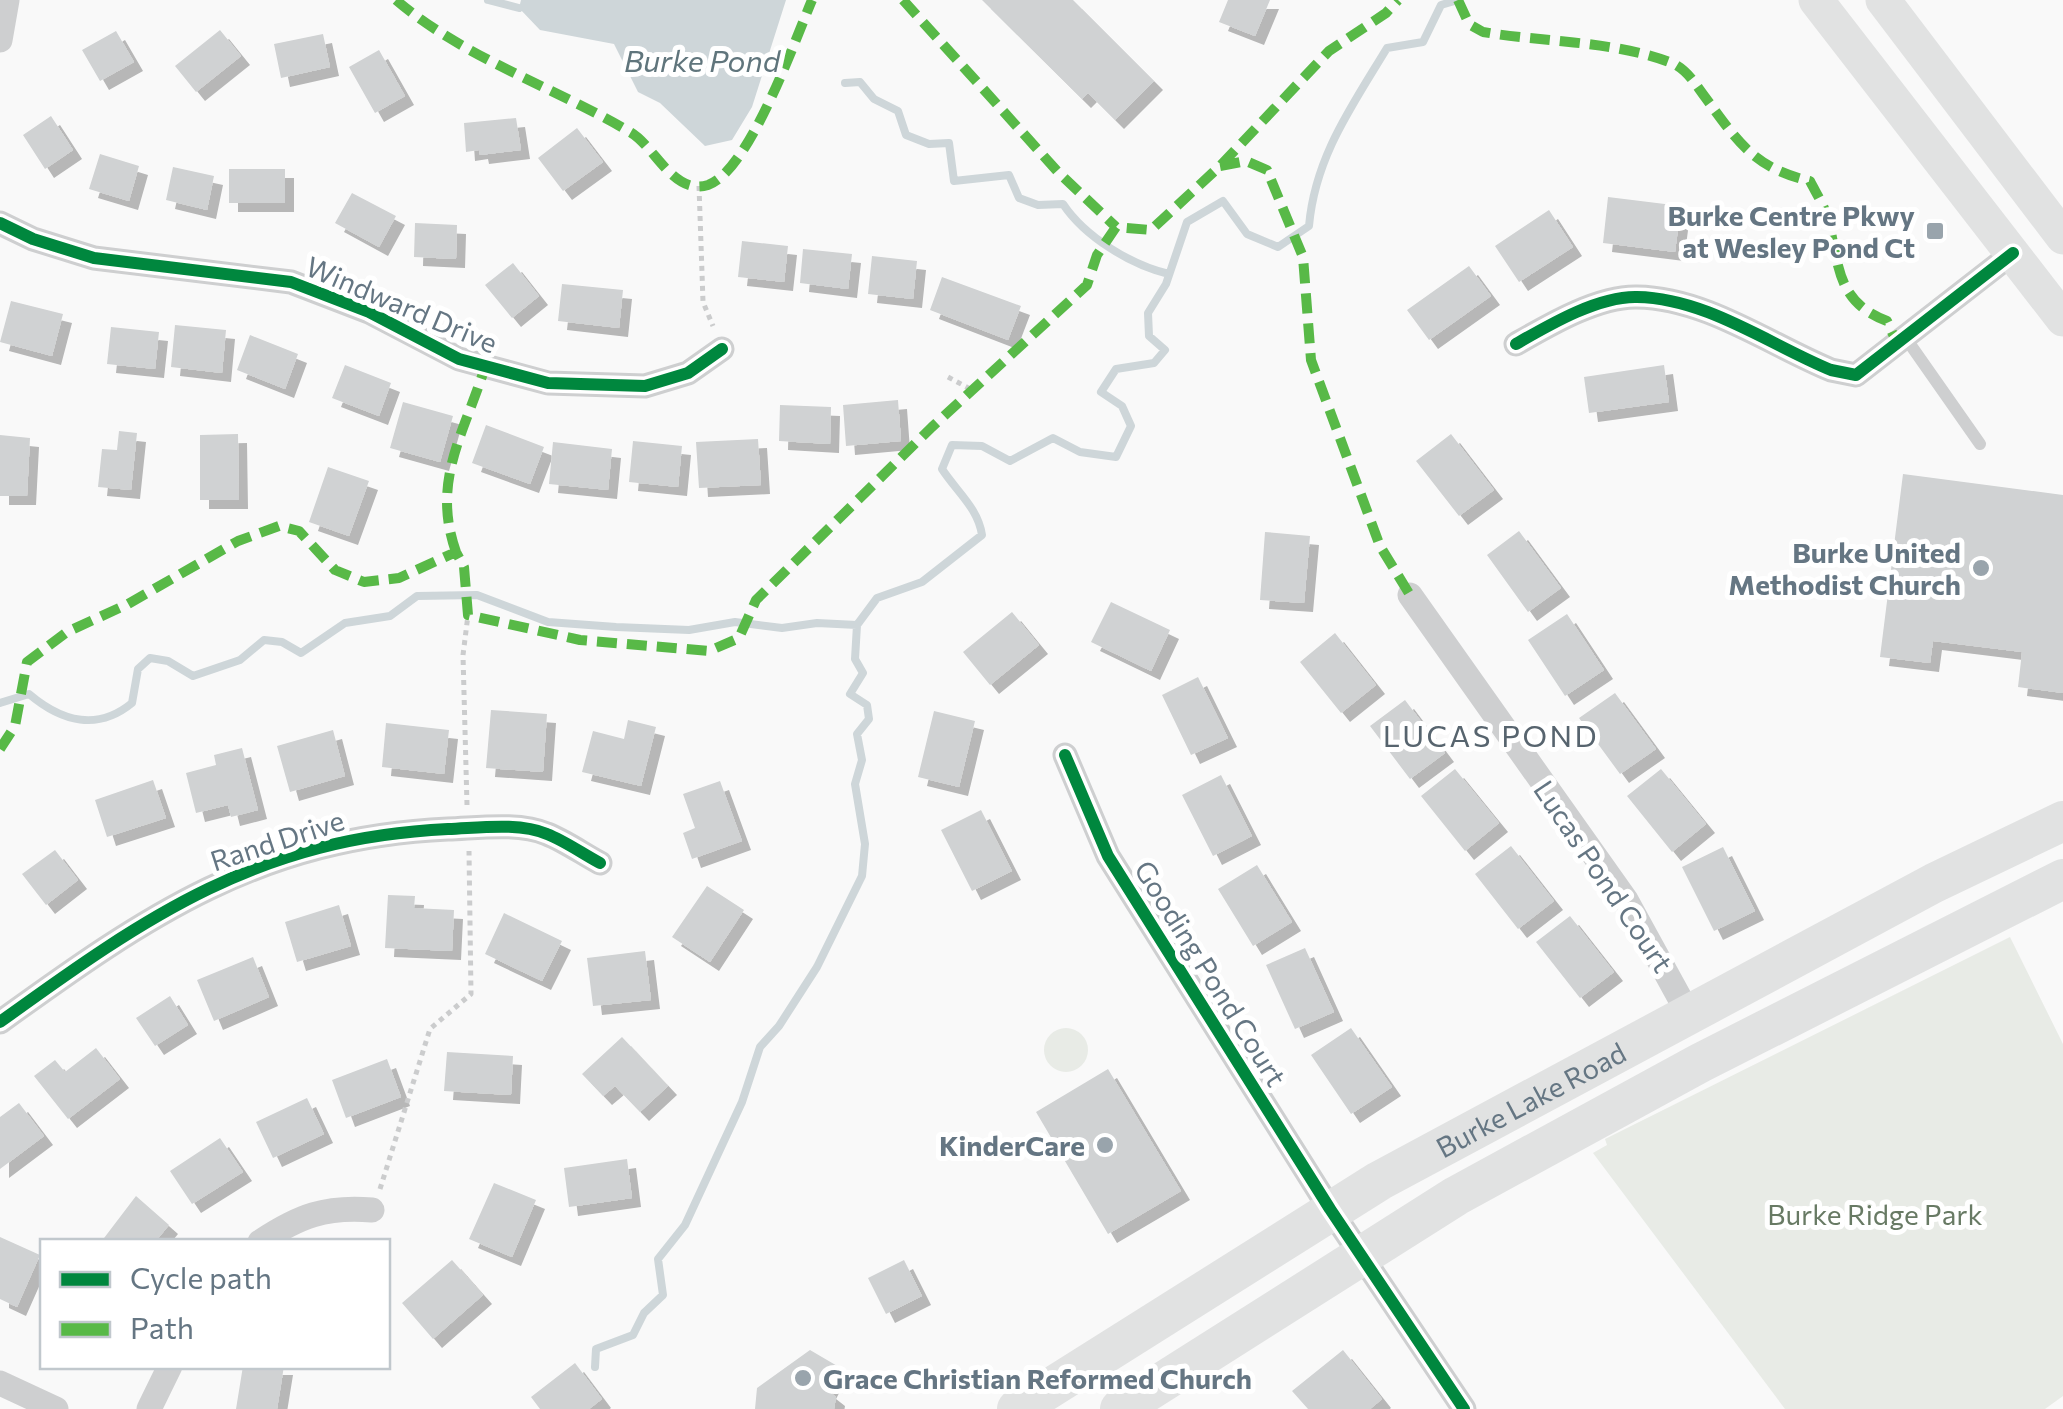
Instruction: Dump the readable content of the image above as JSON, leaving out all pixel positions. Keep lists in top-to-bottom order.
{
  "streets": {
    "main road": ["Burke Lake Road"],
    "street": [
      "Windward Drive",
      "Rand Drive",
      "Lucas Pond Court",
      "Gooding Pond Court"
    ]
  },
  "crossings": [
    ["Lucas Pond Court", "Burke Lake Road"],
    ["Gooding Pond Court", "Burke Lake Road"]
  ],
  "districts": ["LUCAS POND"],
  "water": ["Burke Pond"],
  "parks": ["Burke Ridge Park"],
  "places": {
    "transit": ["Burke Centre Pkwy at Wesley Pond Ct"],
    "other": ["Burke United Methodist Church", "KinderCare", "Grace Christian Reformed Church"]
  },
  "legend": ["Cycle path", "Path"]
}
